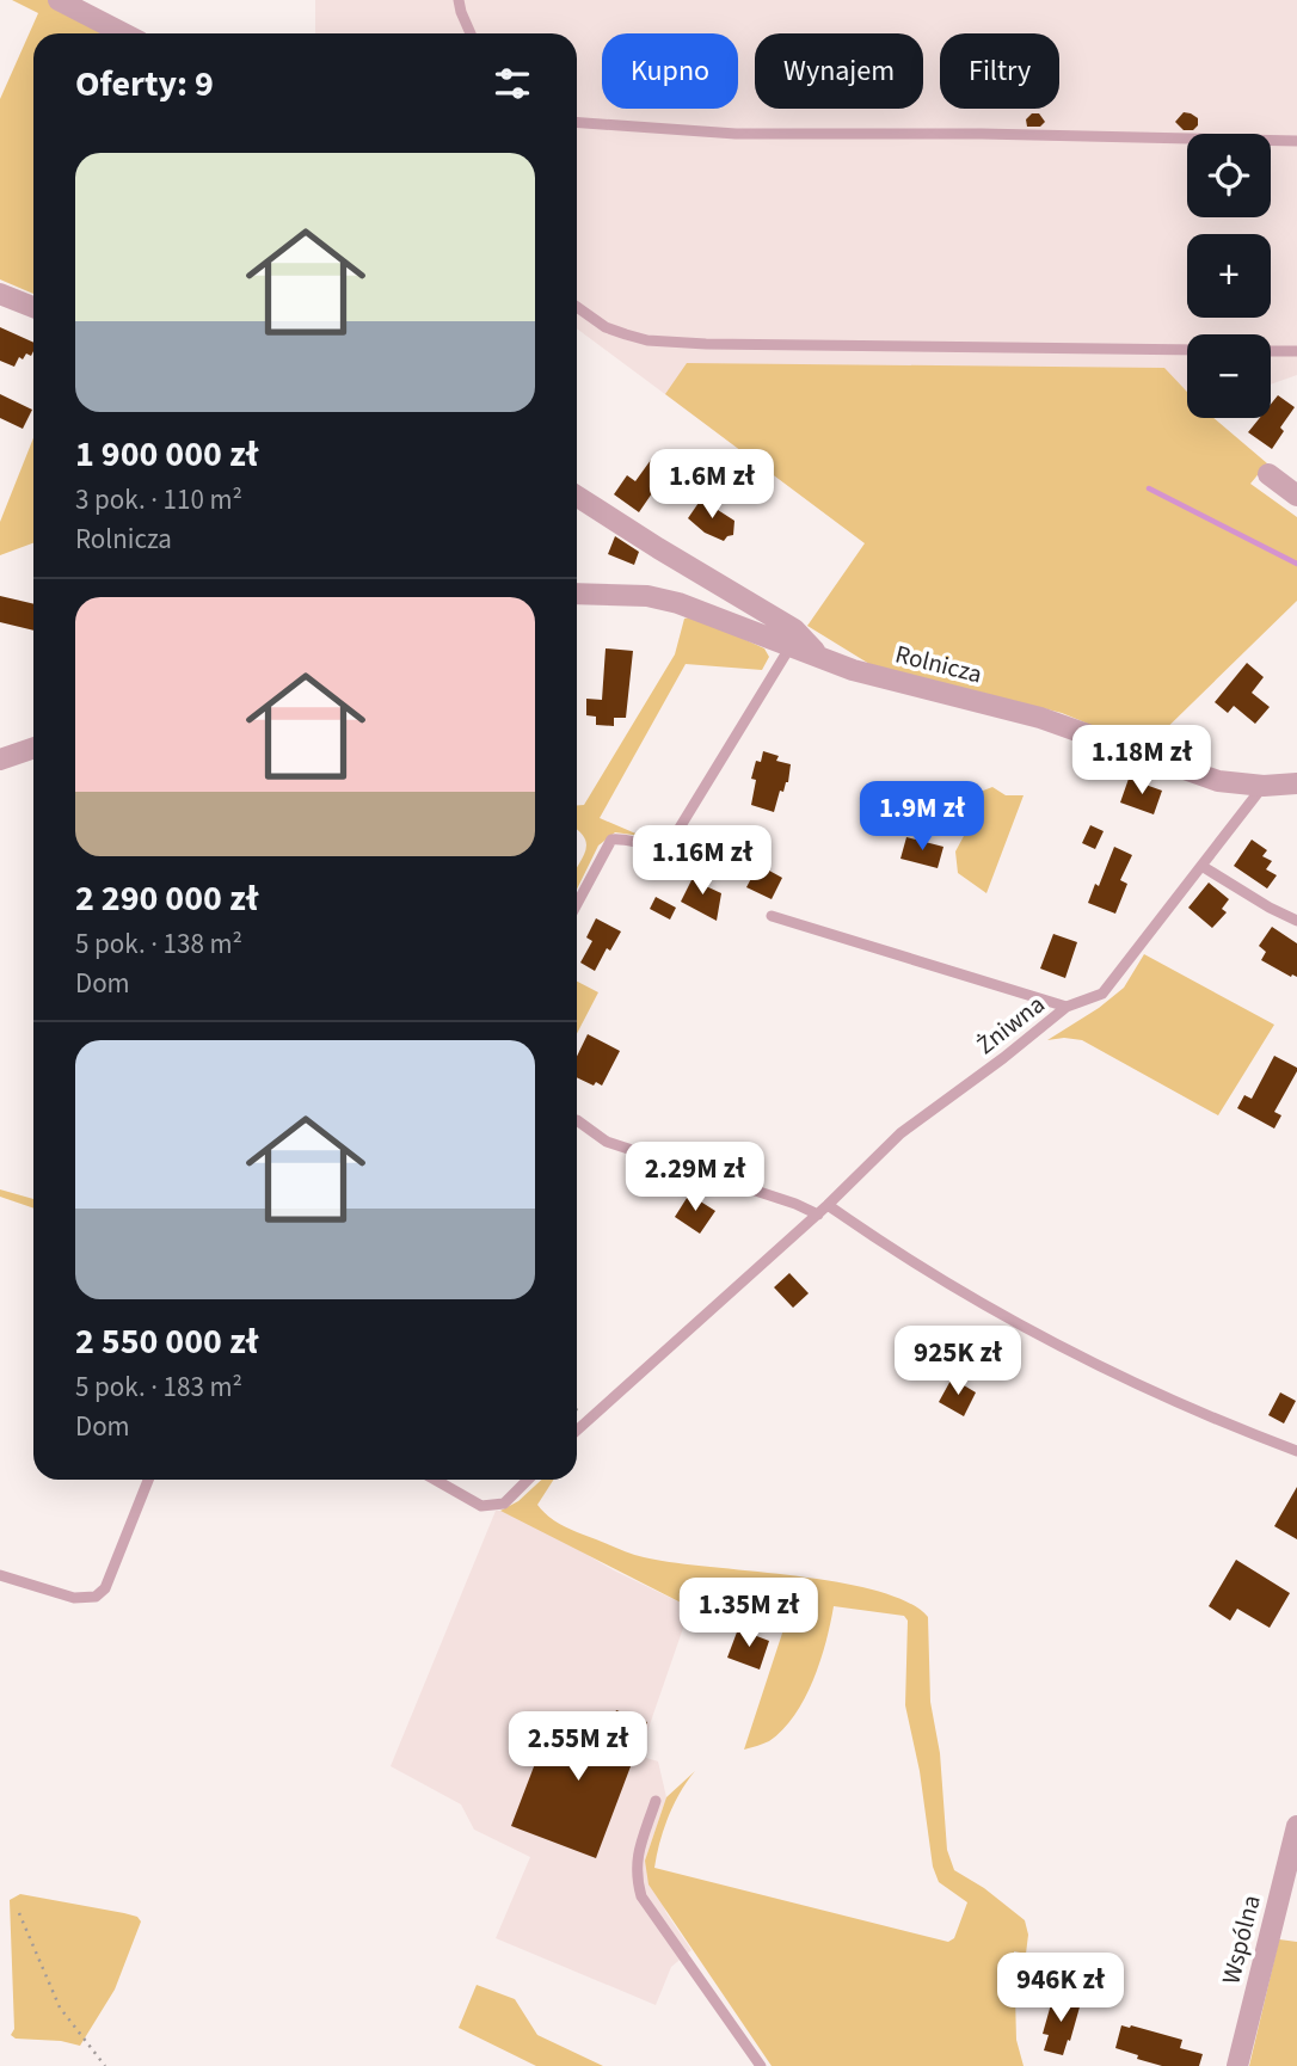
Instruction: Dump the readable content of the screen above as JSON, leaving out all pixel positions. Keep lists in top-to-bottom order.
{
  "streets": {
    "street": ["Rolnicza", "Wspólna"],
    "lane": ["Żniwna"]
  },
  "crossings": [
    ["Rolnicza", "Żniwna"]
  ],
  "page": {
    "chip": ["Kupno", "Wynajem", "Filtry"],
    "heading": "Oferty: 9",
    "map_buttons": ["+", "−"],
    "list": [
      {
        "name": "1 900 000 zł",
        "note": "3 pok. · 110 m² · Rolnicza"
      },
      {
        "name": "2 290 000 zł",
        "note": "5 pok. · 138 m² · Dom"
      },
      {
        "name": "2 550 000 zł",
        "note": "5 pok. · 183 m² · Dom"
      }
    ],
    "price": [
      "1.6M zł",
      "1.18M zł",
      "1.9M zł",
      "1.16M zł",
      "2.29M zł",
      "925K zł",
      "1.35M zł",
      "2.55M zł",
      "946K zł"
    ]
  }
}
